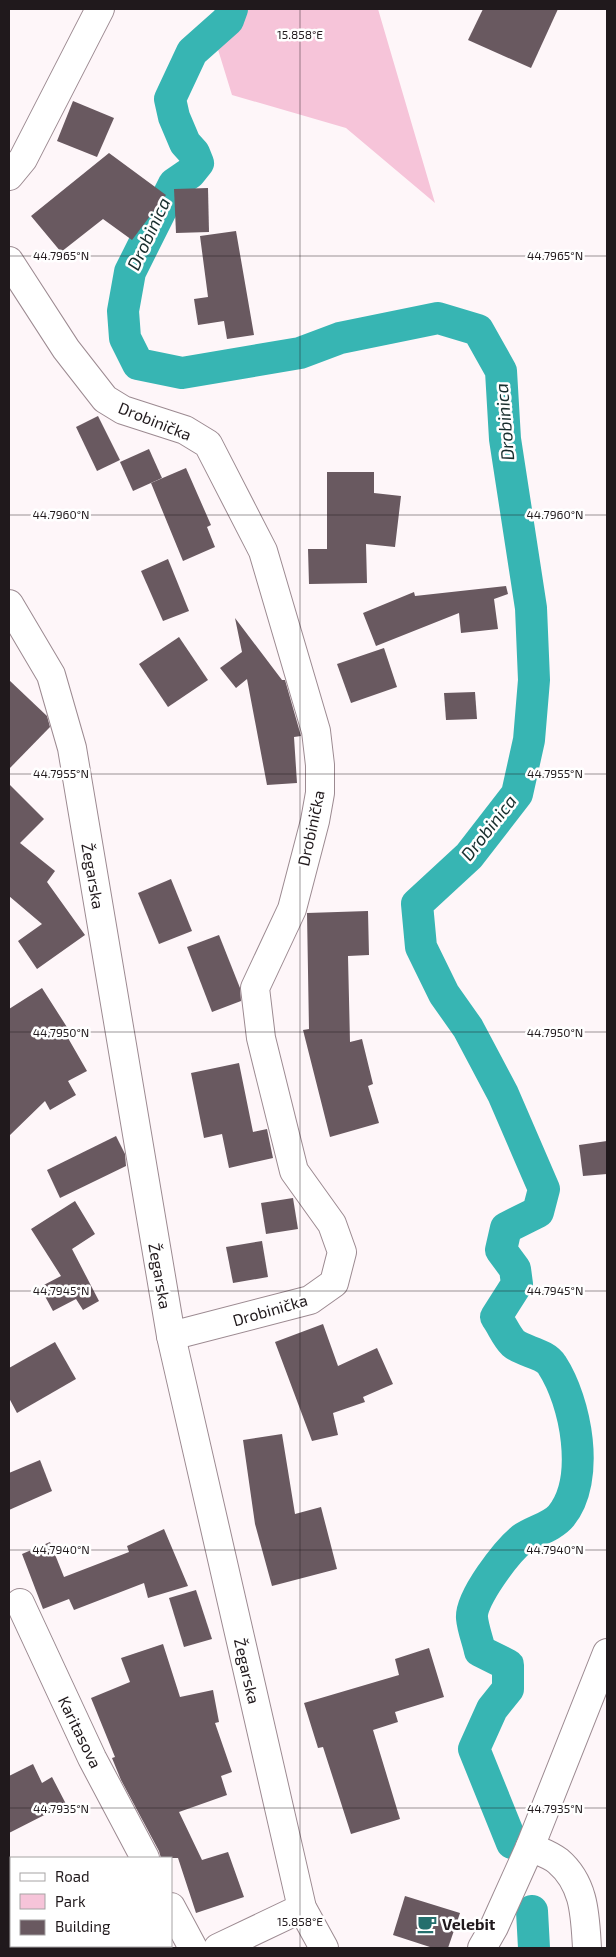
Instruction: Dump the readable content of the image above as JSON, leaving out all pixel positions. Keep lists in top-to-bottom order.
{
  "streets": {
    "street": ["Drobinička", "Žegarska", "Karitasova"]
  },
  "crossings": [
    ["Drobinička", "Žegarska"]
  ],
  "water": ["Drobinica"],
  "places": {
    "cafe": ["Velebit"]
  },
  "legend": ["Road", "Park", "Building"],
  "coordinates": [
    "15.858°E",
    "44.7965°N",
    "44.7960°N",
    "44.7955°N",
    "44.7950°N",
    "44.7945°N",
    "44.7940°N",
    "44.7935°N"
  ]
}
